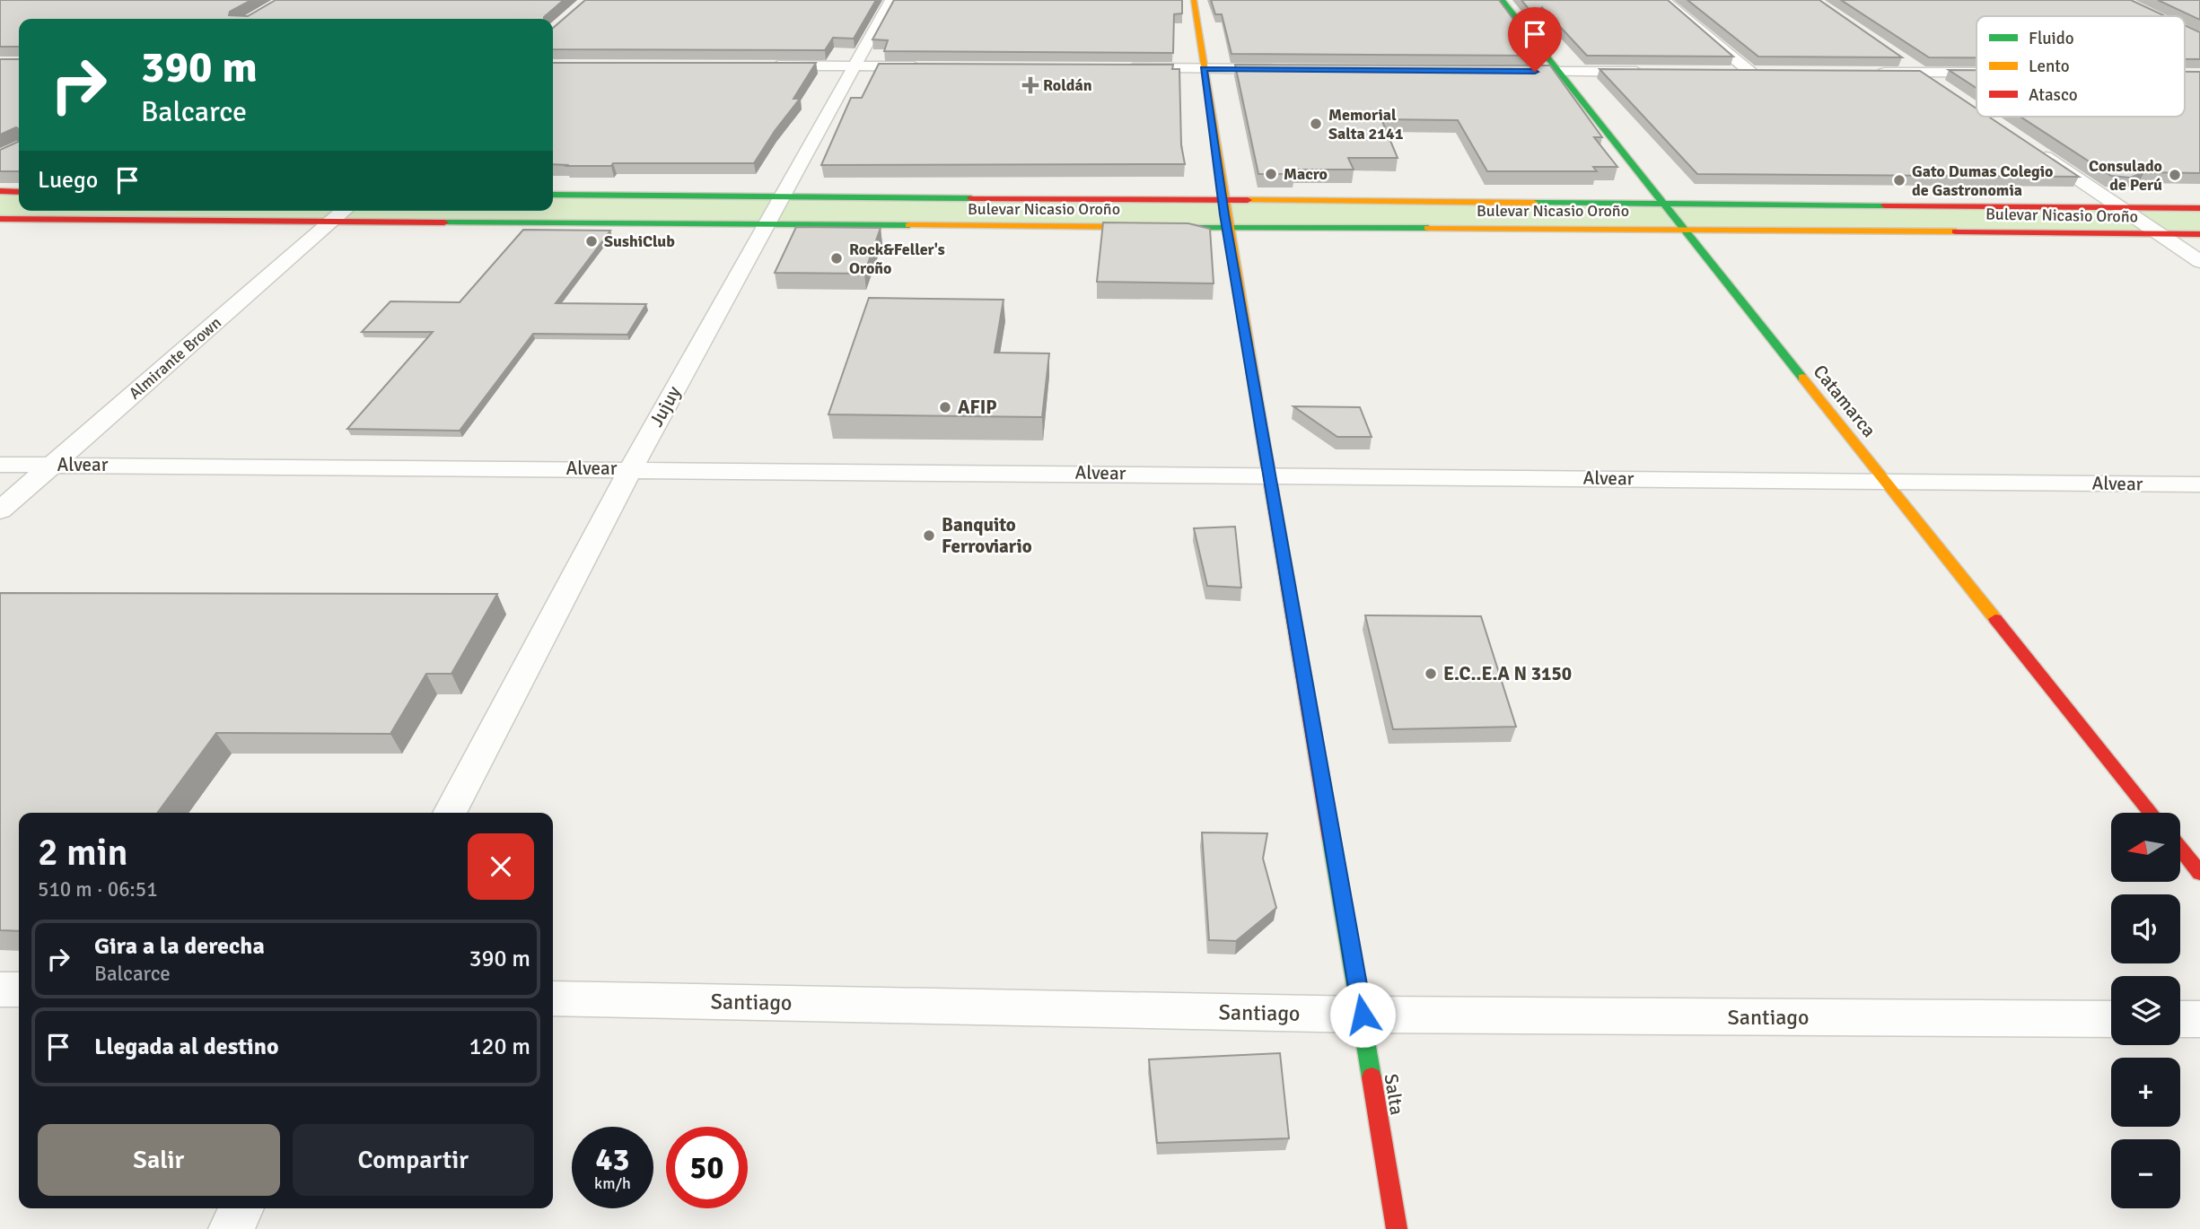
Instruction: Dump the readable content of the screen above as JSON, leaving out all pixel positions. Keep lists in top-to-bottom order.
{
  "streets": {
    "main road": ["Bulevar Nicasio Oroño", "Catamarca", "Salta"],
    "street": [
      "Almirante Brown",
      "Jujuy",
      "Alvear",
      "Santiago"
    ]
  },
  "crossings": [
    ["Bulevar Nicasio Oroño", "Almirante Brown"],
    ["Bulevar Nicasio Oroño", "Catamarca"],
    ["Bulevar Nicasio Oroño", "Jujuy"],
    ["Bulevar Nicasio Oroño", "Salta"],
    ["Almirante Brown", "Alvear"],
    ["Catamarca", "Alvear"],
    ["Jujuy", "Alvear"],
    ["Alvear", "Salta"],
    ["Santiago", "Salta"]
  ],
  "places": {
    "health": ["Roldán"],
    "other": [
      "Memorial Salta 2141",
      "Macro",
      "Consulado de Perú",
      "Gato Dumas Colegio de Gastronomia",
      "SushiClub",
      "Rock&Feller's Oroño",
      "AFIP",
      "Banquito Ferroviario",
      "E.C..E.A N 3150"
    ]
  },
  "legend": ["Fluido", "Lento", "Atasco"],
  "north": "left",
  "page": {
    "turn": ["390 m", "Balcarce"],
    "then": "Luego",
    "map_buttons": ["+", "−"],
    "heading": ["2 min", "510 m · 06:51"],
    "list": [
      {
        "name": "Gira a la derecha",
        "note": "Balcarce",
        "value": "390 m"
      },
      {
        "name": "Llegada al destino",
        "value": "120 m"
      }
    ],
    "buttons": ["Salir", "Compartir"],
    "speed": "43 km/h",
    "limit": "50"
  }
}
